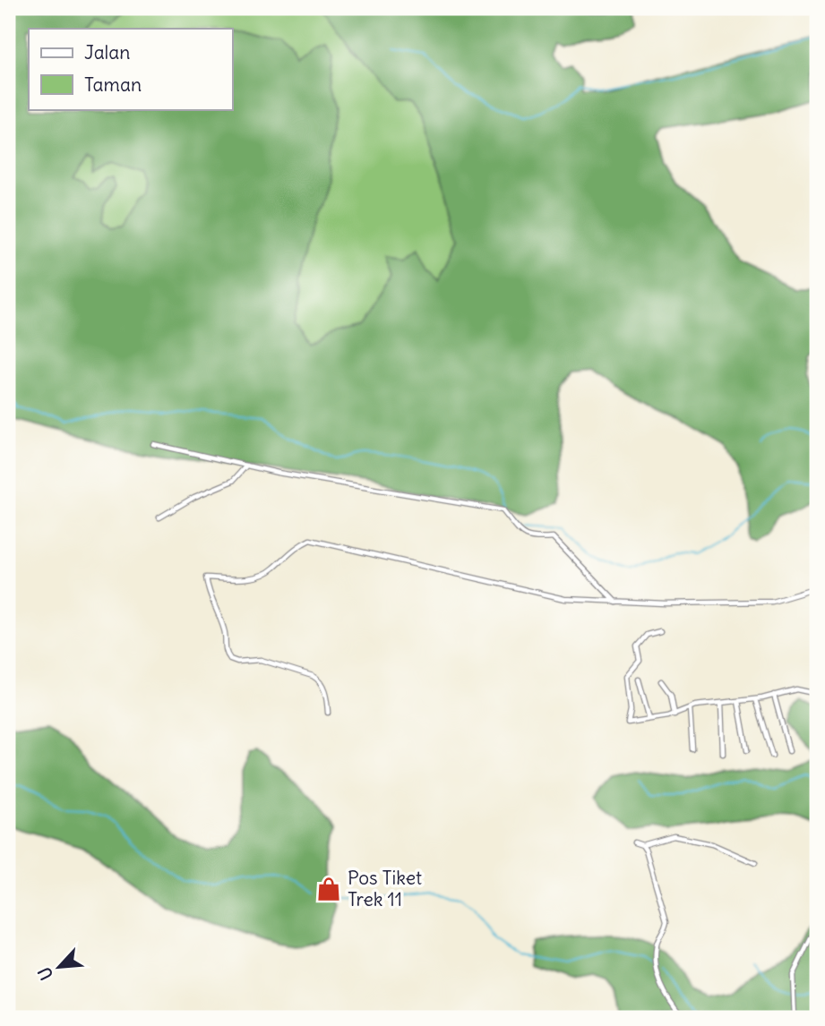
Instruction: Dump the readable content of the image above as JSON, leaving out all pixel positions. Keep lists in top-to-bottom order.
{
  "places": {
    "shop": ["Pos Tiket Trek 11"]
  },
  "legend": ["Jalan", "Taman"],
  "north": "bottom left"
}
